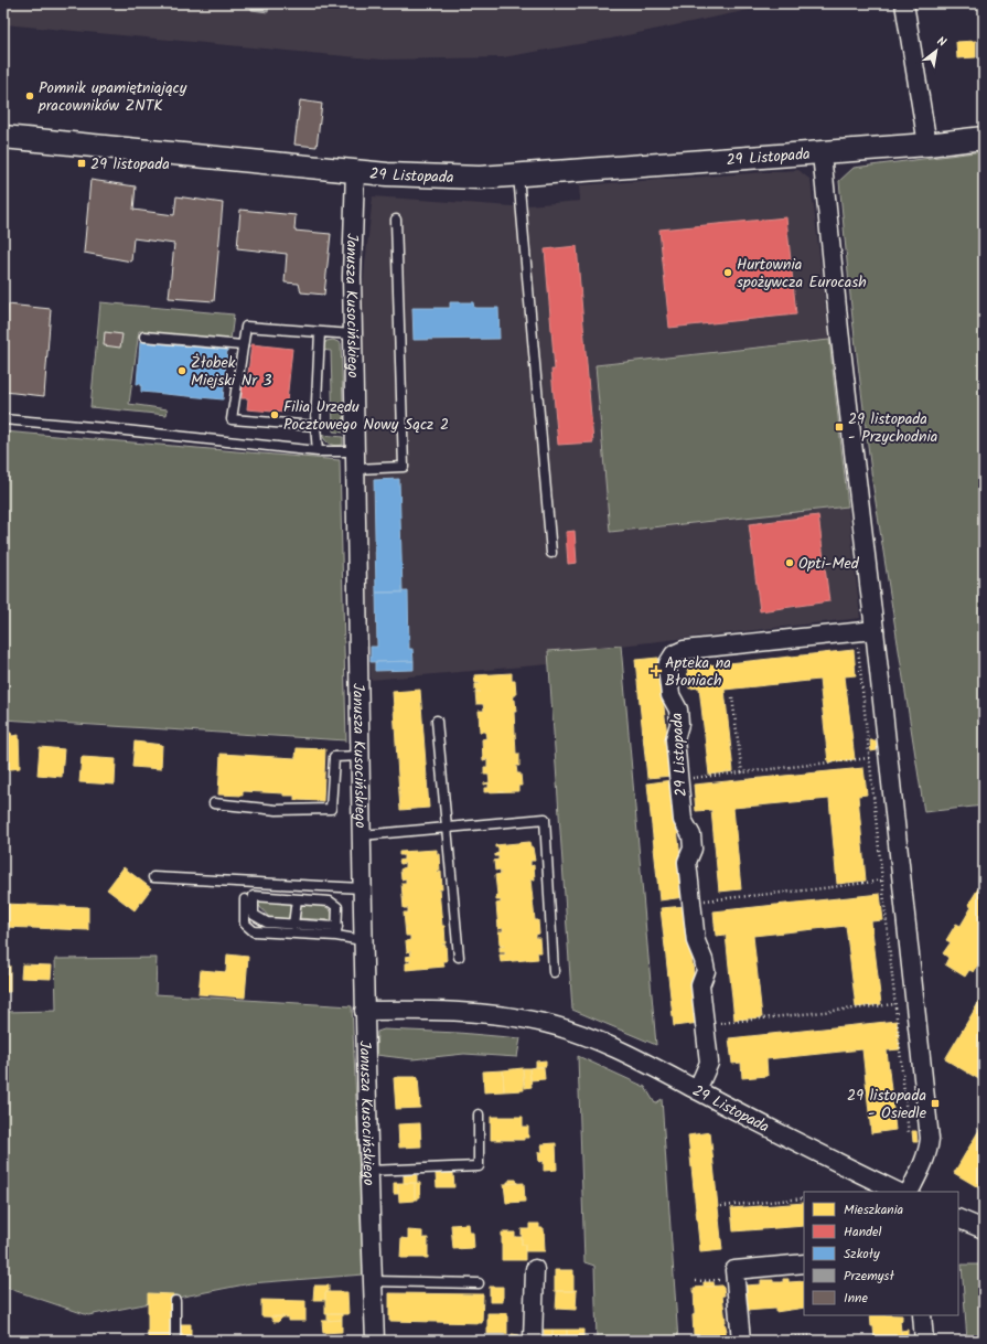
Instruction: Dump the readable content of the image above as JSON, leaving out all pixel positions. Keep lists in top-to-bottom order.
{
  "streets": {
    "street": ["29 Listopada", "Janusza Kusocińskiego"]
  },
  "crossings": [
    ["29 Listopada", "Janusza Kusocińskiego"]
  ],
  "places": {
    "other": [
      "Pomnik upamiętniający pracowników ZNTK",
      "Hurtownia spożywcza Eurocash",
      "Żłobek Miejski Nr 3",
      "Filia Urzędu Pocztowego Nowy Sącz 2",
      "Opti-Med"
    ],
    "transit": ["29 listopada", "29 listopada - Przychodnia", "29 listopada - Osiedle"],
    "health": ["Apteka na Błoniach"]
  },
  "legend": [
    "Mieszkania",
    "Handel",
    "Szkoły",
    "Przemysł",
    "Inne"
  ],
  "north": "top right"
}
